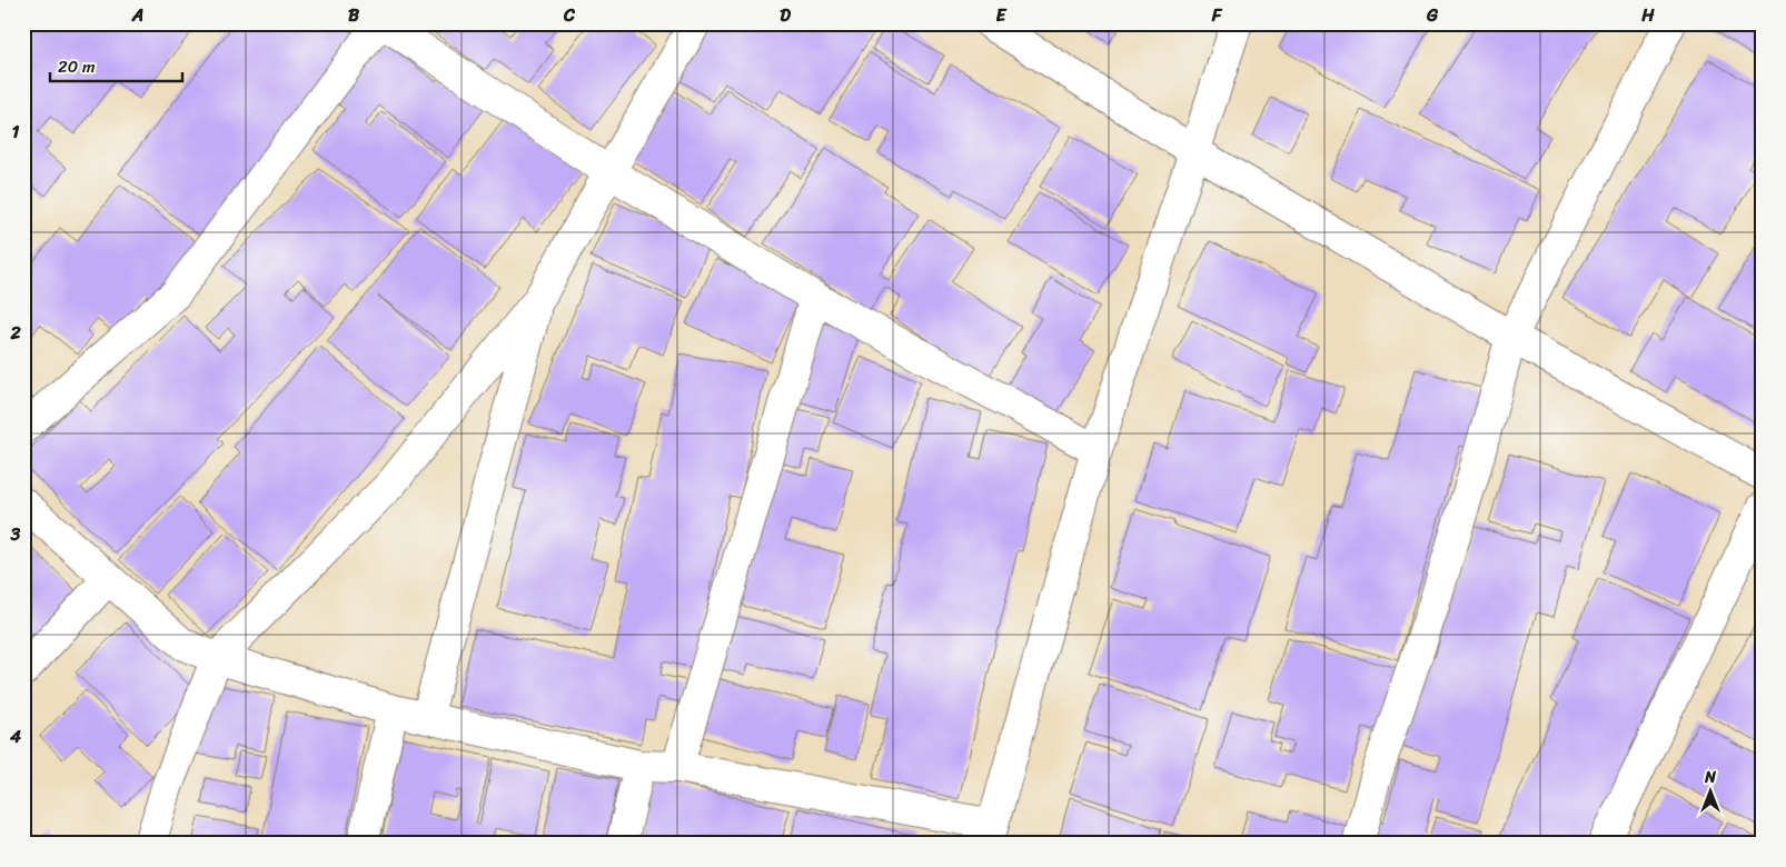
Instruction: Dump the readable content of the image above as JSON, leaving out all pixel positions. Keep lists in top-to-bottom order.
{
  "scale_bar": "20 m",
  "north": "top",
  "grid": {
    "columns": [
      "A",
      "B",
      "C",
      "D",
      "E",
      "F",
      "G",
      "H"
    ],
    "rows": [
      "1",
      "2",
      "3",
      "4"
    ]
  }
}
